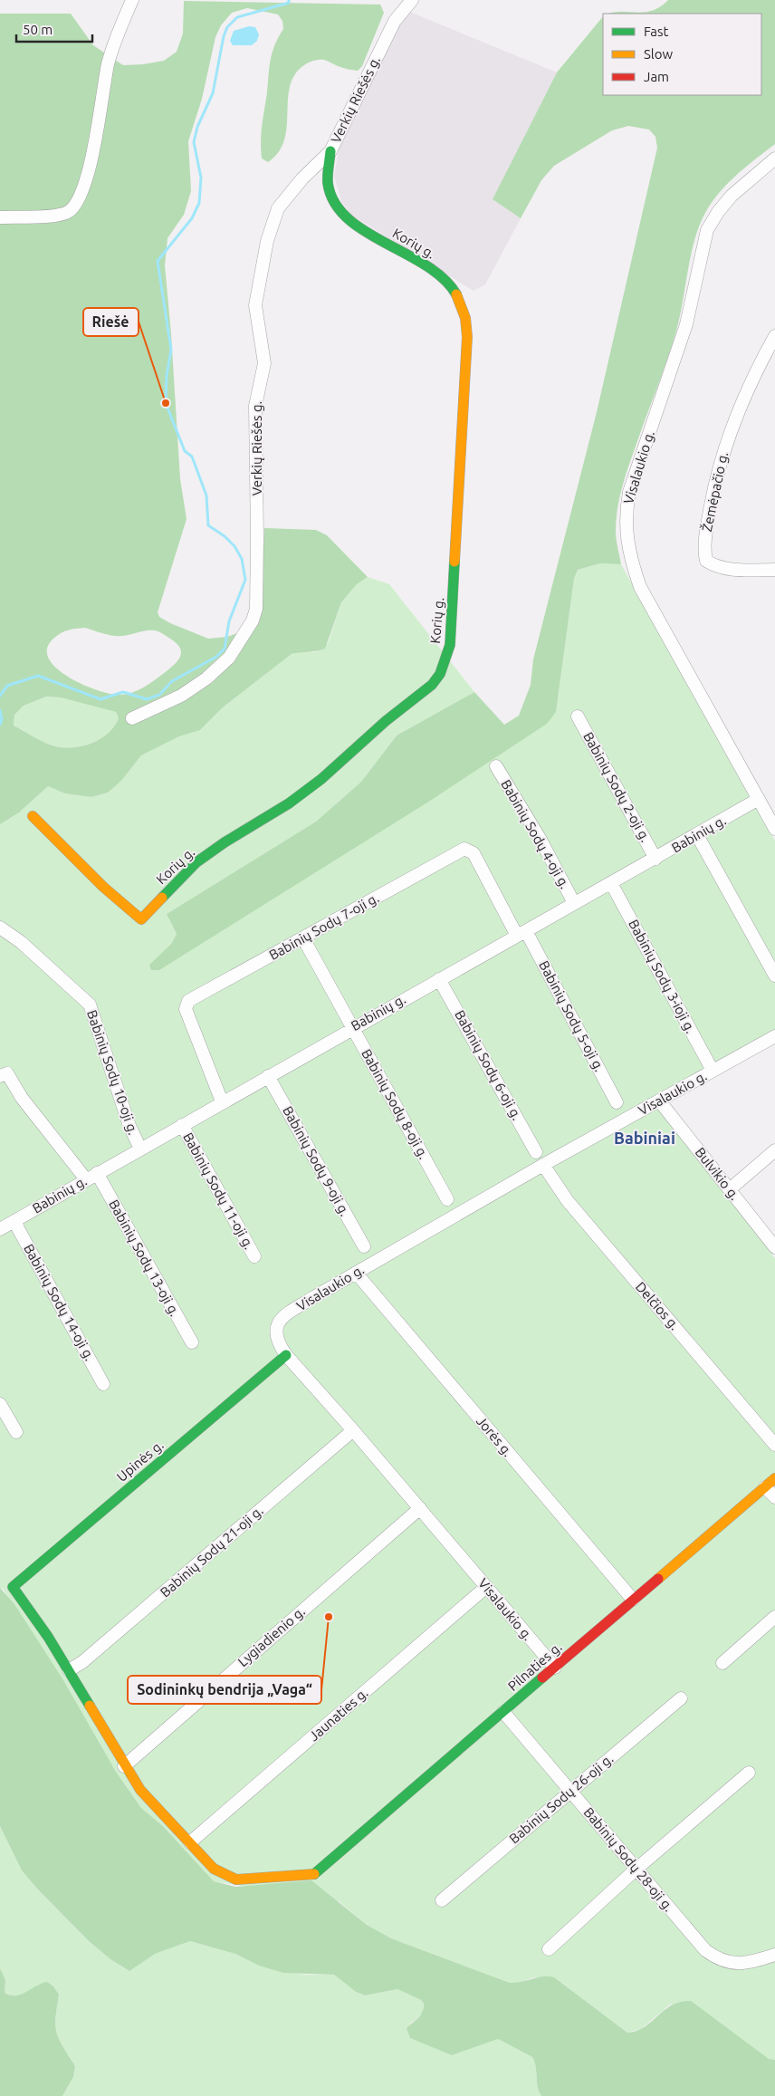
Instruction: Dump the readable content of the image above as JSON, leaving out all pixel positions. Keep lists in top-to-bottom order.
{
  "streets": {
    "street": [
      "Verkių Riešės g.",
      "Korių g.",
      "Visalaukio g.",
      "Žemėpačio g.",
      "Babinių Sodų 2-oji g.",
      "Babinių Sodų 4-oji g.",
      "Babinių g.",
      "Babinių Sodų 7-oji g.",
      "Babinių Sodų 3-ioji g.",
      "Babinių Sodų 5-oji g.",
      "Babinių Sodų 6-oji g.",
      "Babinių Sodų 10-oji g.",
      "Babinių Sodų 8-oji g.",
      "Babinių Sodų 9-oji g.",
      "Bulvikio g.",
      "Babinių Sodų 11-oji g.",
      "Babinių Sodų 13-oji g.",
      "Babinių Sodų 14-oji g.",
      "Delčios g.",
      "Jorės g.",
      "Upinės g.",
      "Babinių Sodų 21-oji g.",
      "Lygiadienio g.",
      "Pilnaties g.",
      "Jaunaties g.",
      "Babinių Sodų 26-oji g.",
      "Babinių Sodų 28-oji g."
    ]
  },
  "crossings": [
    ["Verkių Riešės g.", "Korių g."],
    ["Visalaukio g.", "Babinių g."],
    ["Visalaukio g.", "Babinių Sodų 3-ioji g."],
    ["Visalaukio g.", "Bulvikio g."],
    ["Visalaukio g.", "Delčios g."],
    ["Visalaukio g.", "Jorės g."],
    ["Visalaukio g.", "Upinės g."],
    ["Visalaukio g.", "Babinių Sodų 21-oji g."],
    ["Visalaukio g.", "Lygiadienio g."],
    ["Visalaukio g.", "Pilnaties g."],
    ["Visalaukio g.", "Jaunaties g."],
    ["Babinių Sodų 2-oji g.", "Babinių g."],
    ["Babinių Sodų 4-oji g.", "Babinių g."],
    ["Babinių g.", "Babinių Sodų 7-oji g."],
    ["Babinių g.", "Babinių Sodų 3-ioji g."],
    ["Babinių g.", "Babinių Sodų 5-oji g."],
    ["Babinių g.", "Babinių Sodų 6-oji g."],
    ["Babinių g.", "Babinių Sodų 10-oji g."],
    ["Babinių g.", "Babinių Sodų 8-oji g."],
    ["Babinių g.", "Babinių Sodų 9-oji g."],
    ["Babinių g.", "Babinių Sodų 11-oji g."],
    ["Babinių g.", "Babinių Sodų 13-oji g."],
    ["Babinių g.", "Babinių Sodų 14-oji g."],
    ["Babinių Sodų 7-oji g.", "Babinių Sodų 5-oji g."],
    ["Babinių Sodų 7-oji g.", "Babinių Sodų 8-oji g."],
    ["Jorės g.", "Pilnaties g."],
    ["Upinės g.", "Babinių Sodų 21-oji g."],
    ["Pilnaties g.", "Jaunaties g."],
    ["Pilnaties g.", "Babinių Sodų 28-oji g."],
    ["Babinių Sodų 26-oji g.", "Babinių Sodų 28-oji g."]
  ],
  "districts": ["Babiniai"],
  "places": ["Riešė", "Sodininkų bendrija „Vaga“"],
  "legend": ["Fast", "Slow", "Jam"],
  "scale_bar": "50 m"
}
